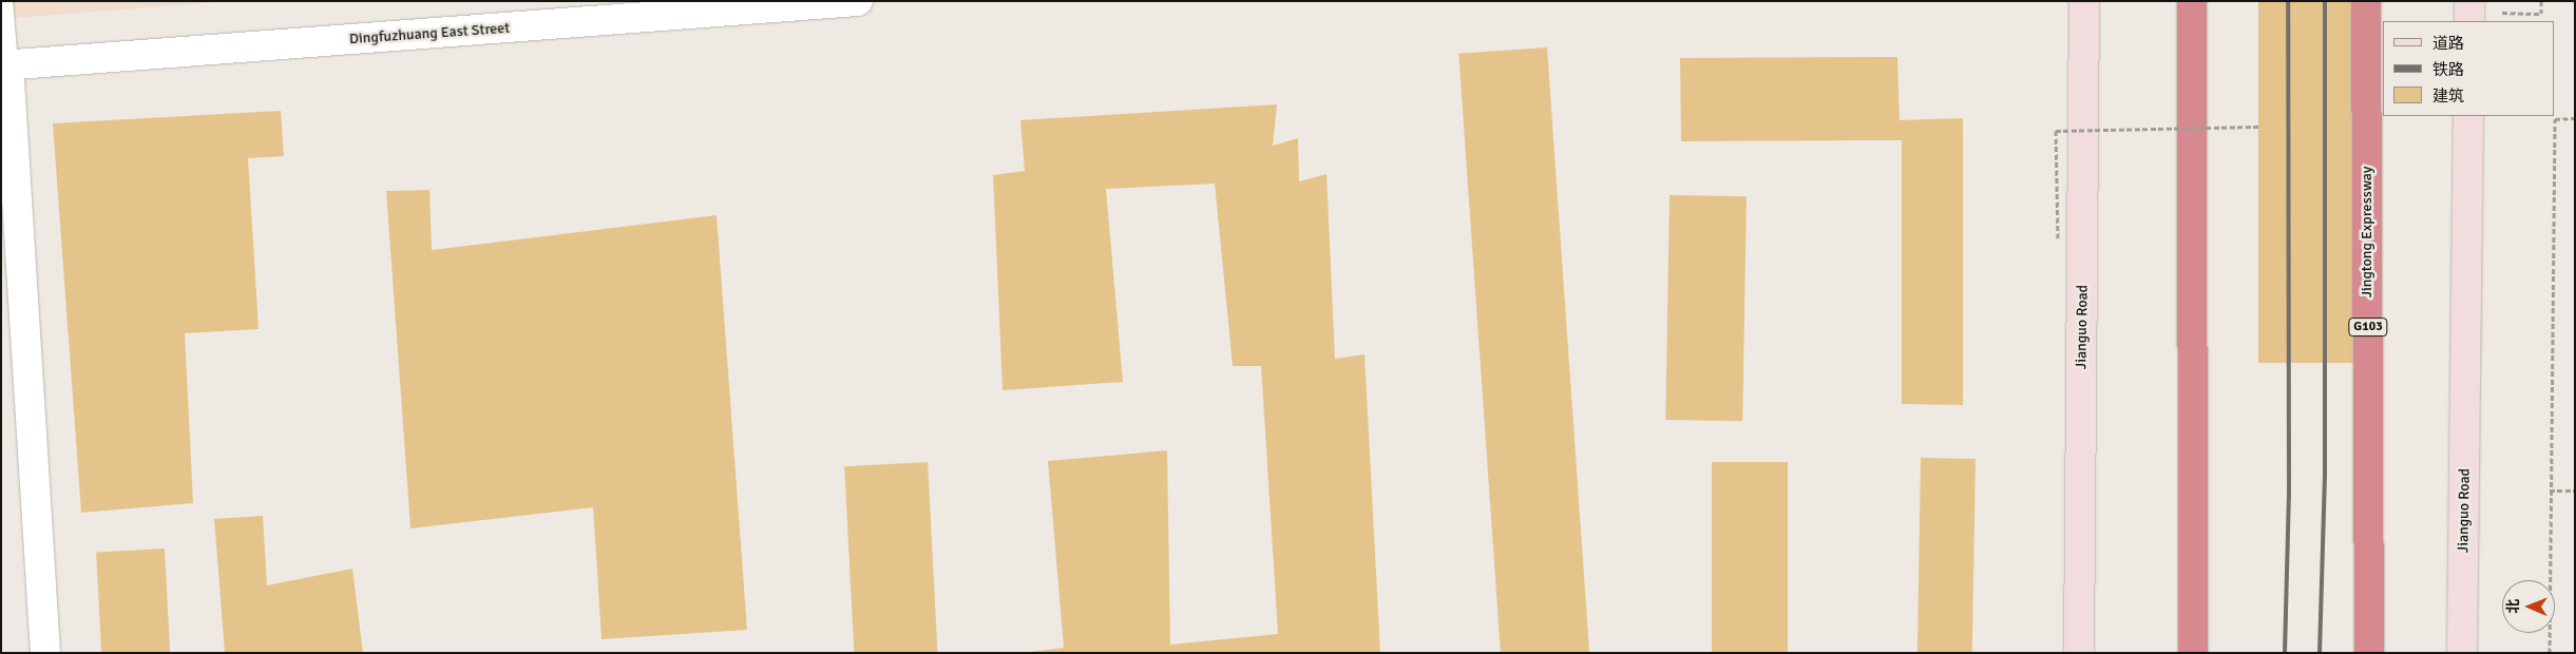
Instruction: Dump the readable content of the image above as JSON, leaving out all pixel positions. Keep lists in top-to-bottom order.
{
  "streets": {
    "highway": ["Jingtong Expressway", "G103"],
    "main road": ["Jianguo Road"],
    "street": ["Dingfuzhuang East Street"]
  },
  "legend": ["道路", "铁路", "建筑"],
  "north": "left"
}
